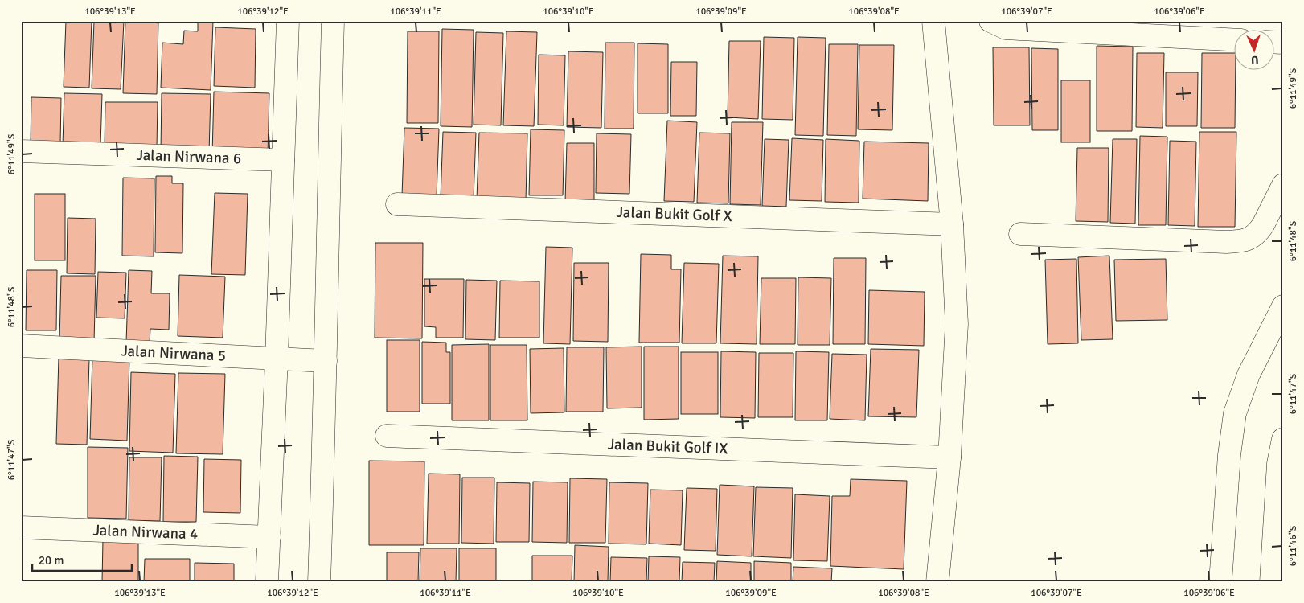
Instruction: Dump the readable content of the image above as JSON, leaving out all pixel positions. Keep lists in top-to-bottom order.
{
  "streets": {
    "street": [
      "Jalan Nirwana 6",
      "Jalan Bukit Golf X",
      "Jalan Nirwana 5",
      "Jalan Bukit Golf IX",
      "Jalan Nirwana 4"
    ]
  },
  "scale_bar": "20 m",
  "north": "bottom",
  "coordinates": [
    "106°39'13\"E",
    "106°39'12\"E",
    "106°39'11\"E",
    "106°39'10\"E",
    "106°39'09\"E",
    "106°39'08\"E",
    "106°39'07\"E",
    "106°39'06\"E",
    "6°11'49\"S",
    "6°11'48\"S",
    "6°11'47\"S",
    "6°11'46\"S"
  ]
}
